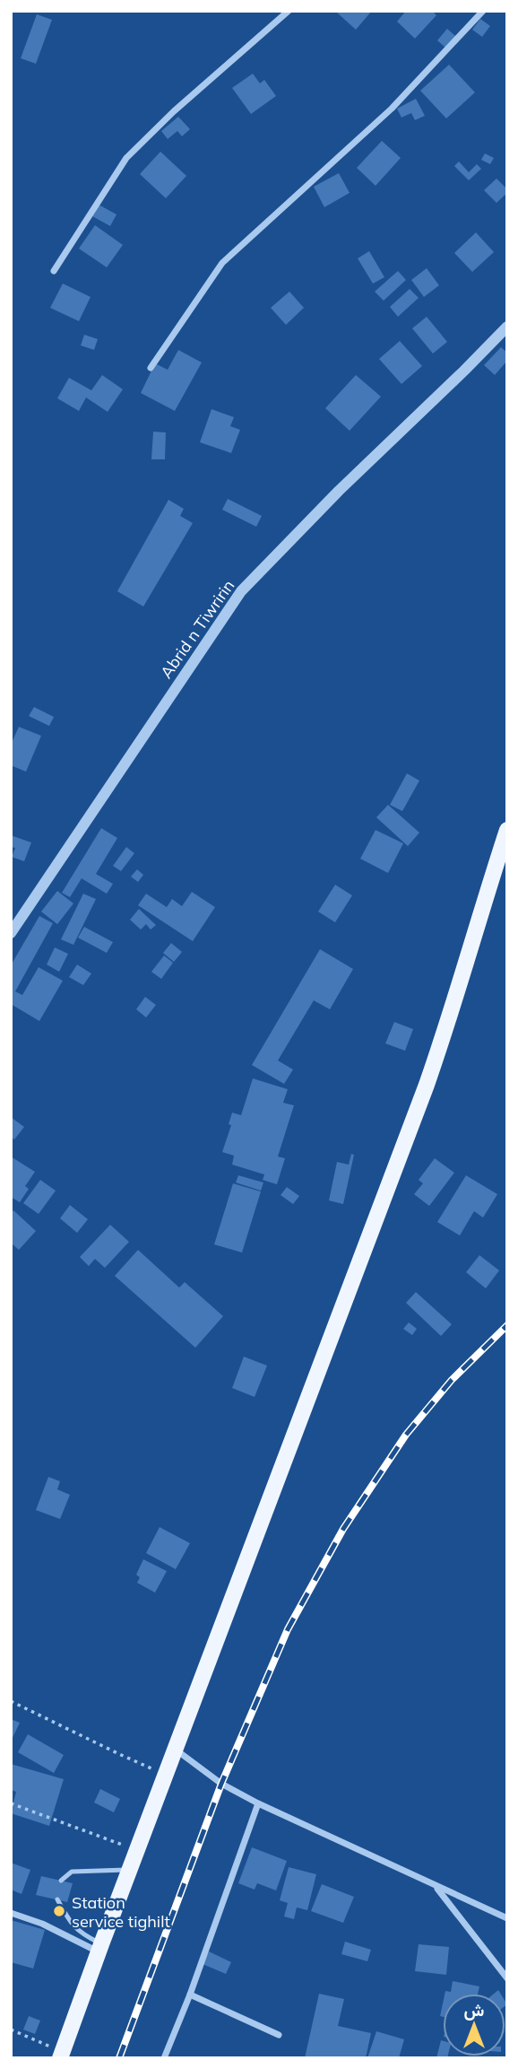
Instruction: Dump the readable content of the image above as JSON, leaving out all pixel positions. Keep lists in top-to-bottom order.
{
  "streets": {
    "street": ["Abrid n Tiwririn"]
  },
  "places": ["Station service tighilt"],
  "north": "top"
}
